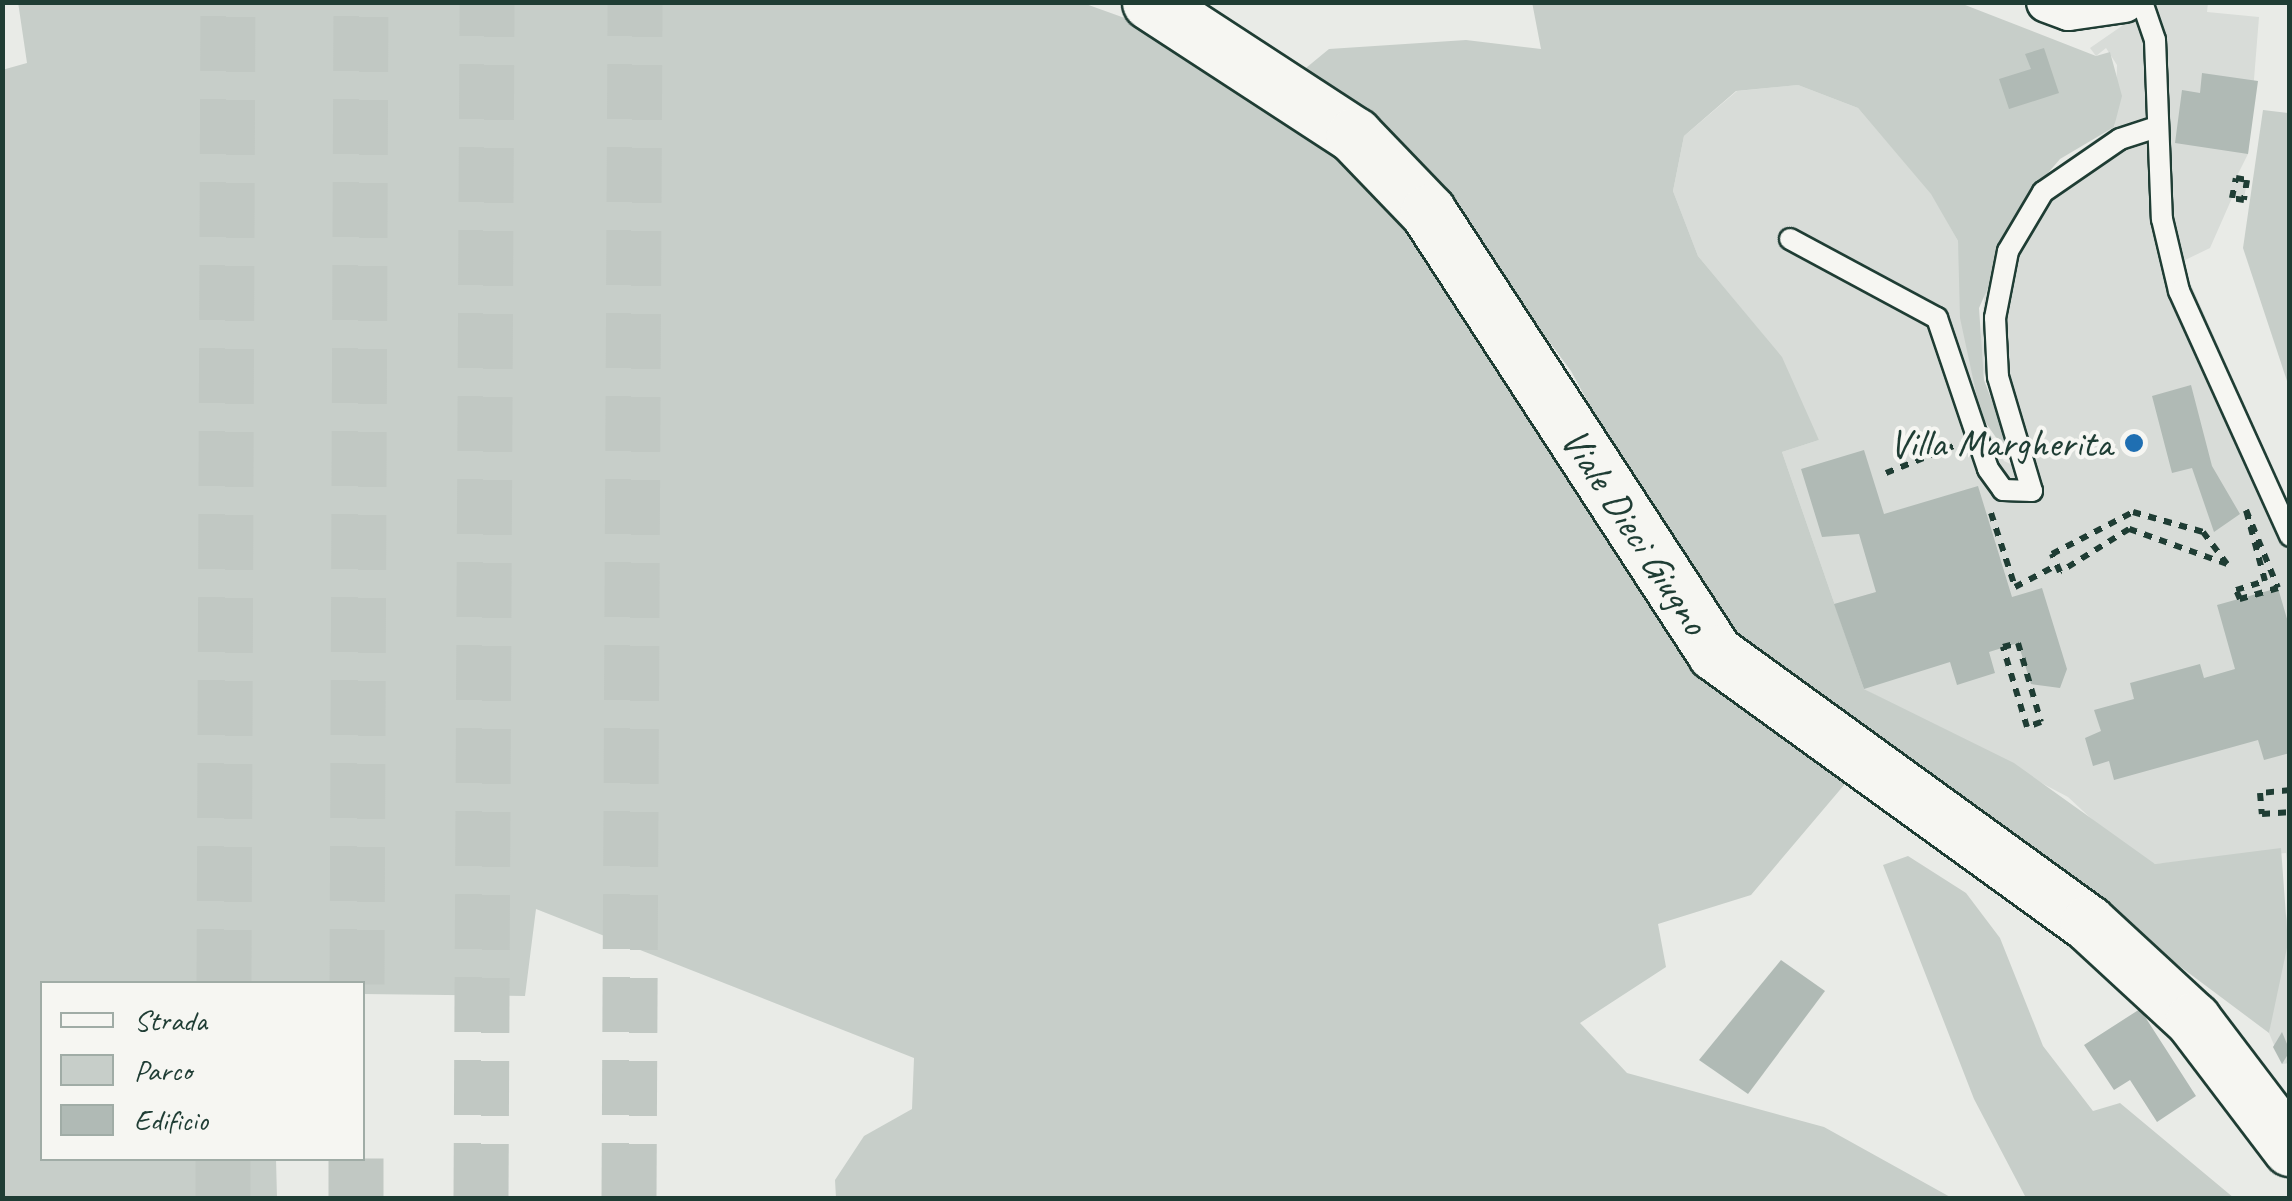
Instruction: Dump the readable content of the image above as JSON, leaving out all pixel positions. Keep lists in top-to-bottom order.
{
  "streets": {
    "main road": ["Viale Dieci Giugno"]
  },
  "places": ["Villa Margherita"],
  "legend": ["Strada", "Parco", "Edificio"]
}
